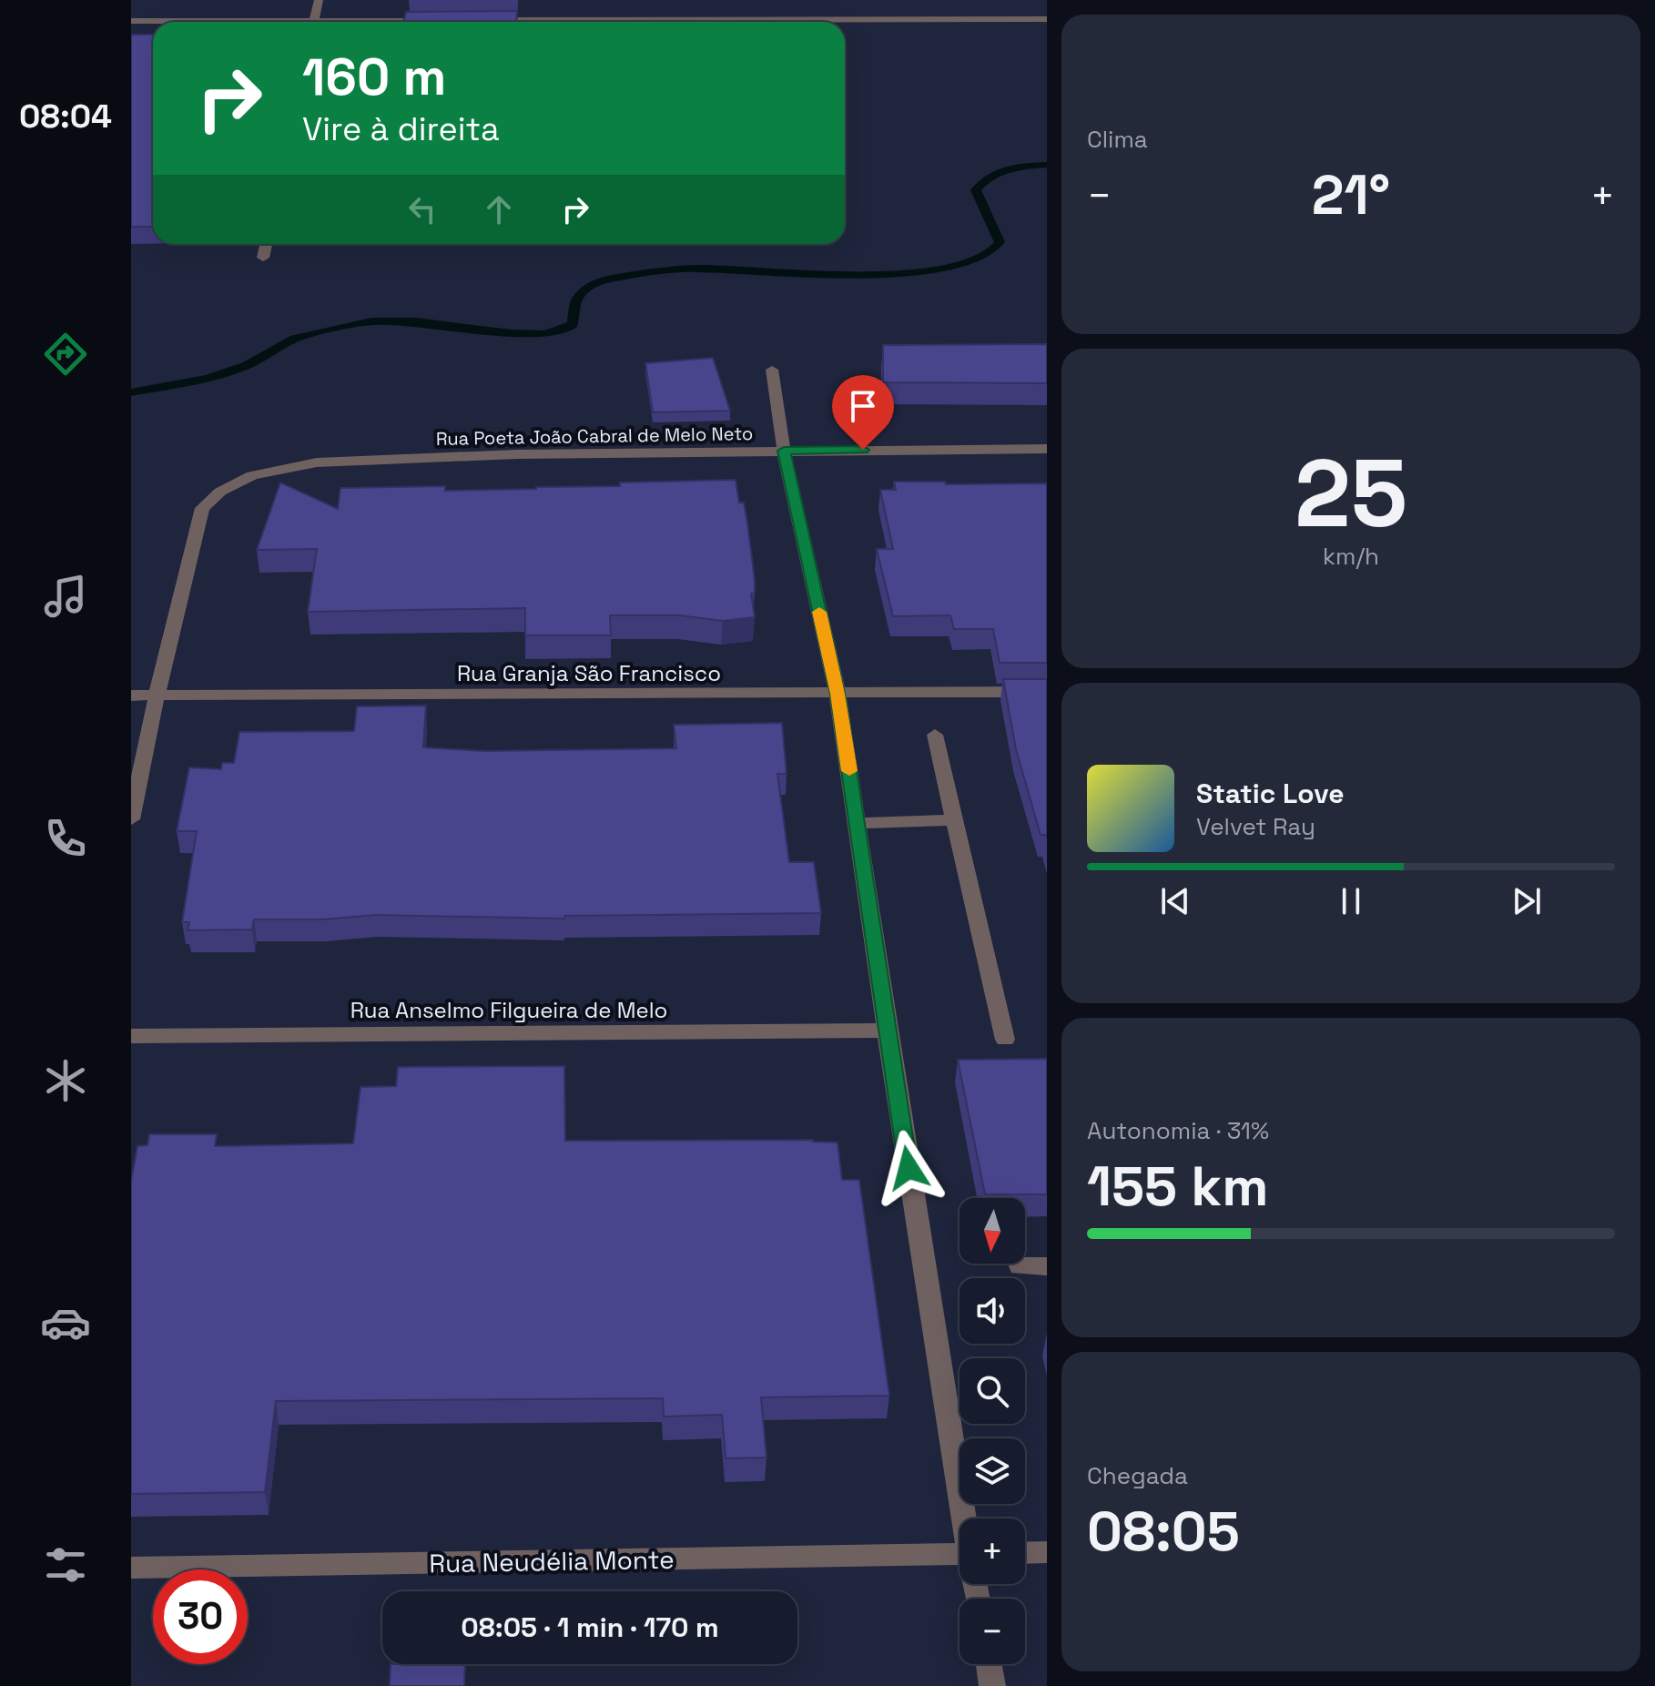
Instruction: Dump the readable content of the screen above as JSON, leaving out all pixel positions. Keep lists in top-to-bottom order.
{
  "streets": {
    "street": [
      "Rua Poeta João Cabral de Melo Neto",
      "Rua Granja São Francisco",
      "Rua Anselmo Filgueira de Melo",
      "Rua Neudélia Monte"
    ]
  },
  "crossings": [
    ["Rua Poeta João Cabral de Melo Neto", "Rua Granja São Francisco"]
  ],
  "north": "bottom",
  "page": {
    "tabs": "08:04",
    "tile": [
      "Clima",
      ["25", "km/h"],
      ["Autonomia · 31%", "155 km"],
      ["Chegada", "08:05"]
    ],
    "turn": ["160 m", "Vire à direita"],
    "heat": ["−", "21°", "+"],
    "song": ["Static Love", "Velvet Ray"],
    "map_buttons": ["+", "−"],
    "limit": "30",
    "trip": "08:05 · 1 min · 170 m"
  }
}
